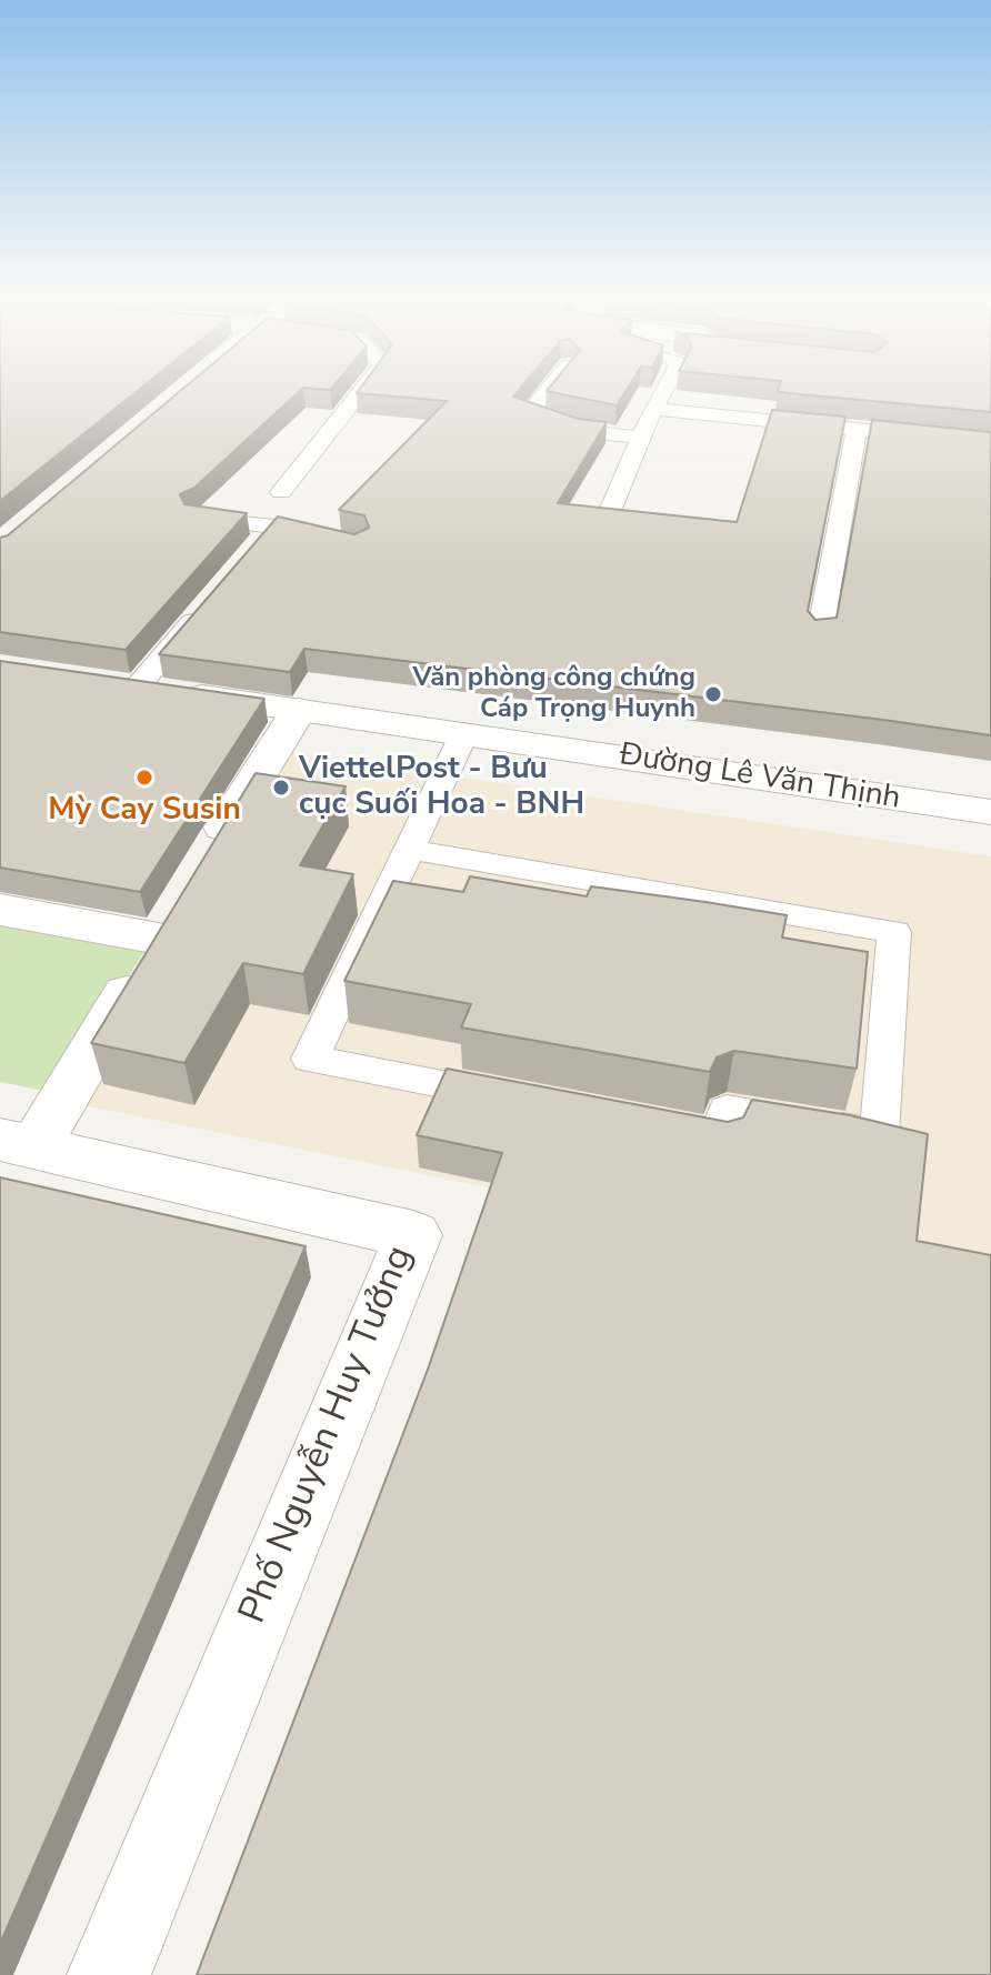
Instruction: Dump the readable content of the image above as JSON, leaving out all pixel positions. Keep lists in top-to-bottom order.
{
  "streets": {
    "street": ["Đường Lê Văn Thịnh", "Phố Nguyễn Huy Tưởng"]
  },
  "places": ["Văn phòng công chứng Cáp Trọng Huynh", "Mỳ Cay Susin", "ViettelPost - Bưu cục Suối Hoa - BNH"]
}
